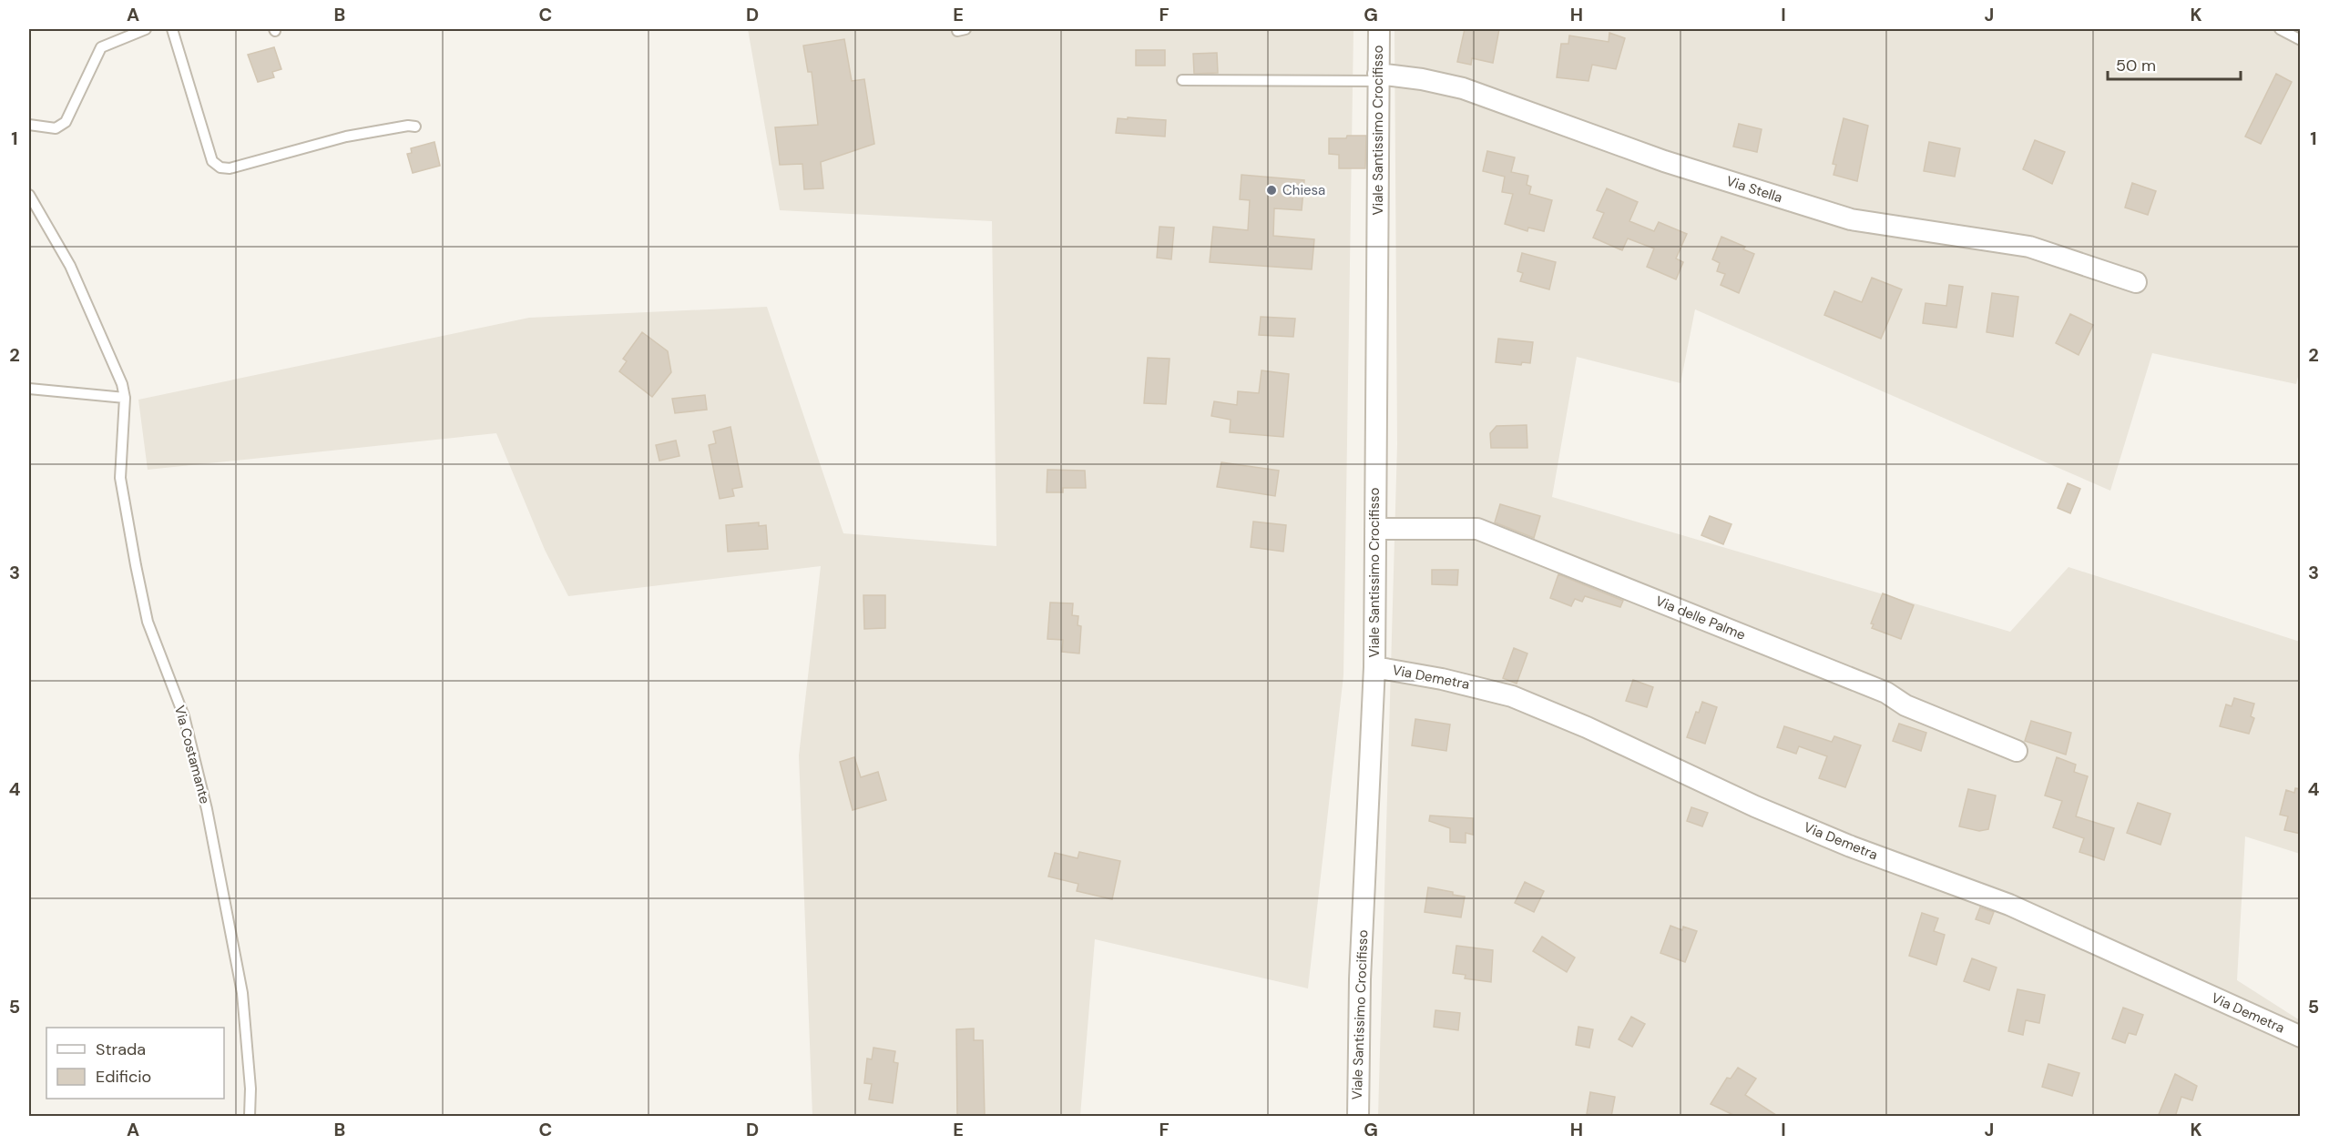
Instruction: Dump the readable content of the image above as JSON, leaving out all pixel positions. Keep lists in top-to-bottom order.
{
  "streets": {
    "street": [
      "Viale Santissimo Crocifisso",
      "Via Stella",
      "Via delle Palme",
      "Via Demetra"
    ],
    "lane": ["Via Costamante"]
  },
  "crossings": [
    ["Viale Santissimo Crocifisso", "Via Stella"],
    ["Viale Santissimo Crocifisso", "Via delle Palme"],
    ["Viale Santissimo Crocifisso", "Via Demetra"]
  ],
  "places": ["Chiesa"],
  "legend": ["Strada", "Edificio"],
  "scale_bar": "50 m",
  "grid": {
    "columns": [
      "A",
      "B",
      "C",
      "D",
      "E",
      "F",
      "G",
      "H",
      "I",
      "J",
      "K"
    ],
    "rows": [
      "1",
      "2",
      "3",
      "4",
      "5"
    ]
  }
}
